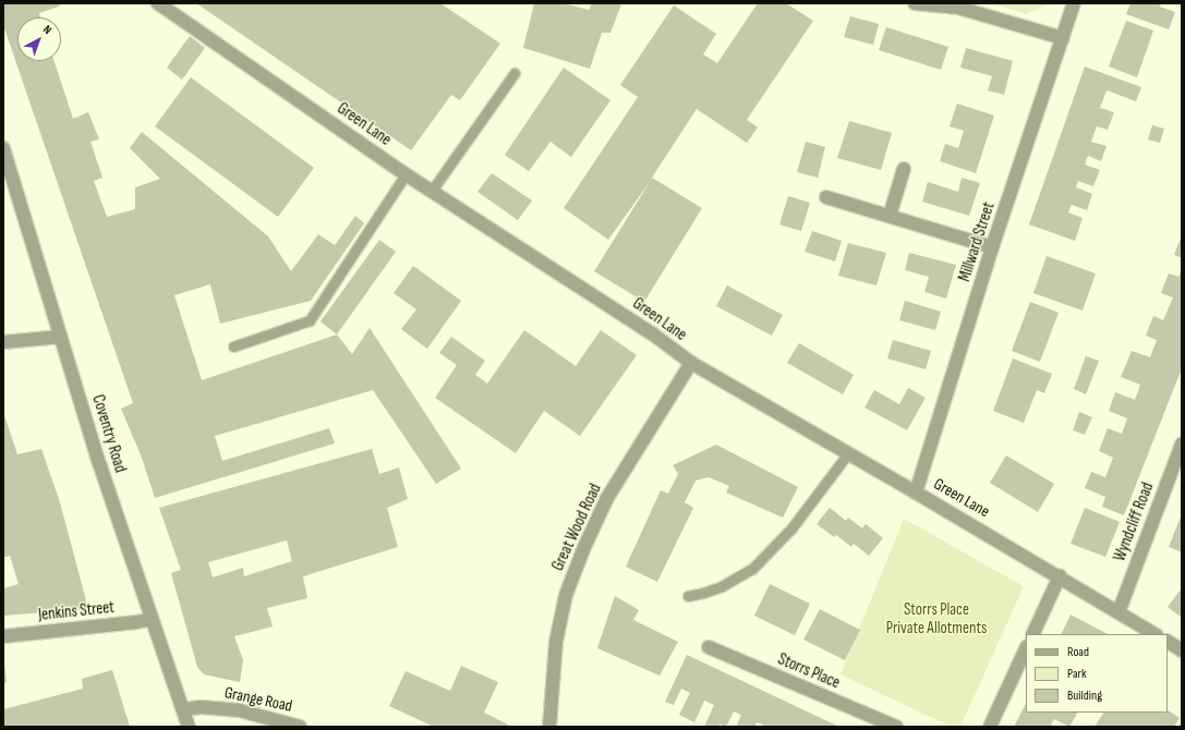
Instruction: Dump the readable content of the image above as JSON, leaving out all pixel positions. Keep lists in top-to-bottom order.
{
  "streets": {
    "street": [
      "Green Lane",
      "Millward Street",
      "Coventry Road",
      "Wyndcliff Road",
      "Great Wood Road",
      "Jenkins Street",
      "Storrs Place",
      "Grange Road"
    ]
  },
  "crossings": [
    ["Green Lane", "Millward Street"],
    ["Green Lane", "Wyndcliff Road"],
    ["Green Lane", "Great Wood Road"],
    ["Coventry Road", "Jenkins Street"],
    ["Coventry Road", "Grange Road"]
  ],
  "parks": ["Storrs Place Private Allotments"],
  "legend": ["Road", "Park", "Building"],
  "north": "top right"
}
